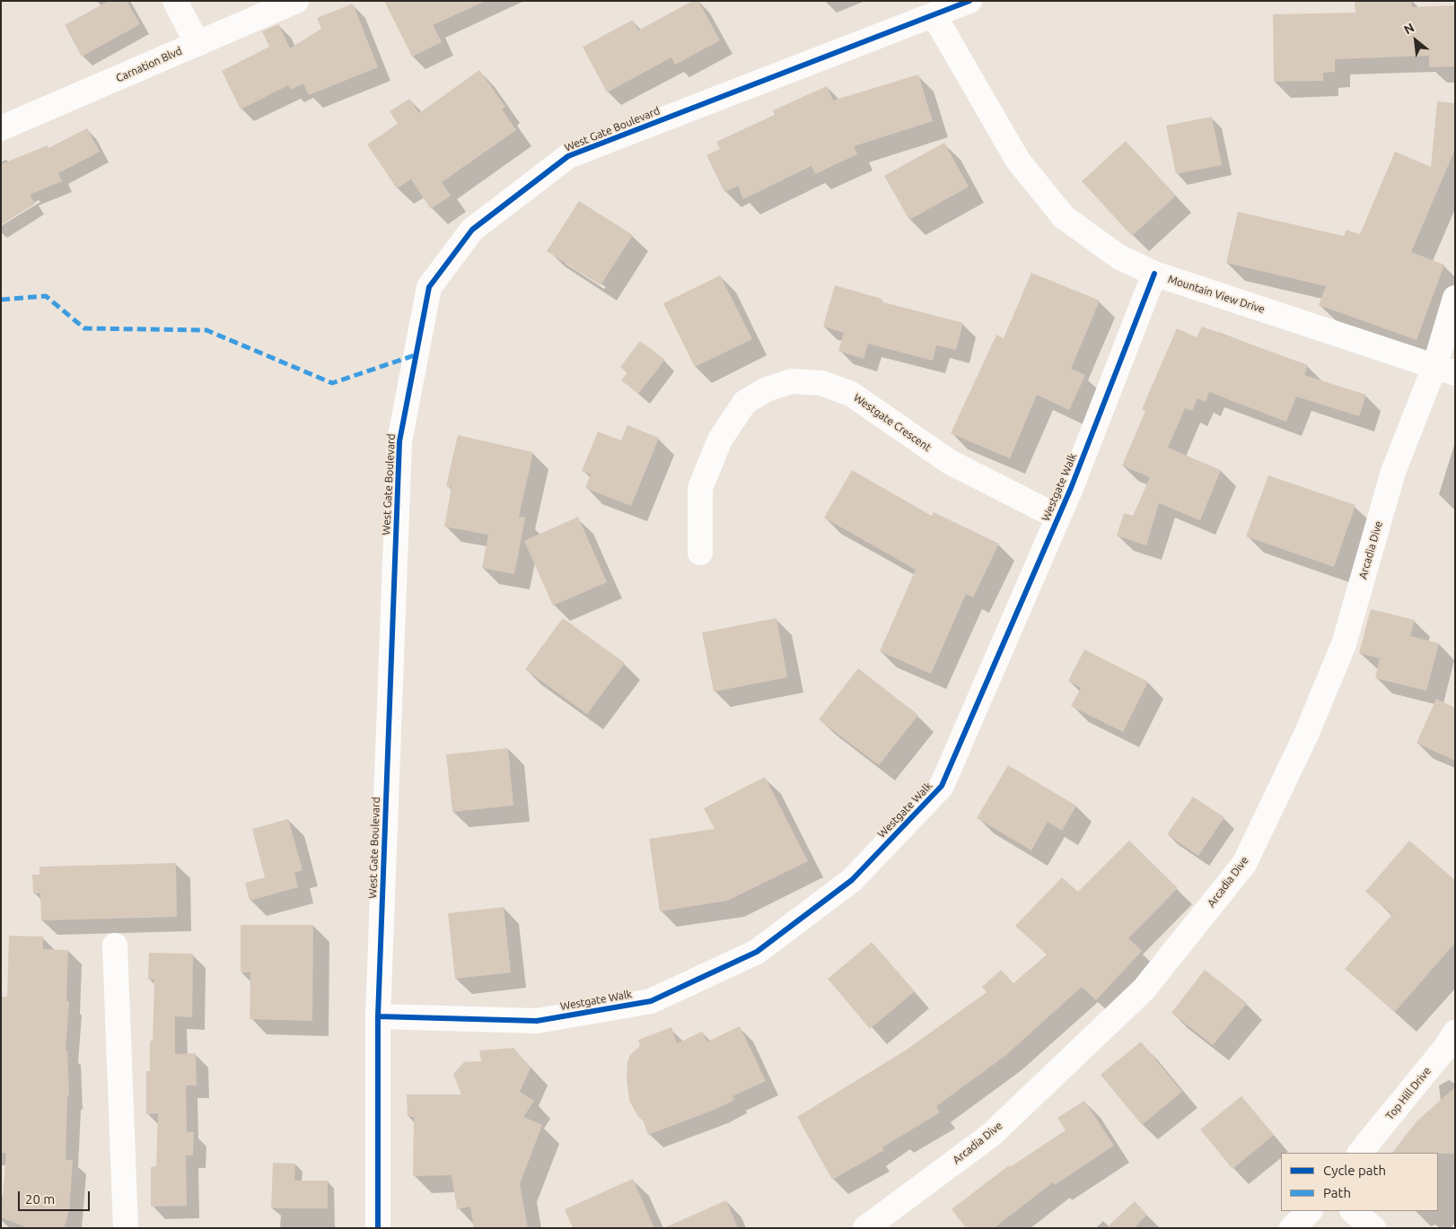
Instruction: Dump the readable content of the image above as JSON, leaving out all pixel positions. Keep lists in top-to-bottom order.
{
  "streets": {
    "street": [
      "Carnation Blvd",
      "West Gate Boulevard",
      "Mountain View Drive",
      "Westgate Crescent",
      "Westgate Walk",
      "Arcadia Dive",
      "Top Hill Drive"
    ]
  },
  "crossings": [
    ["West Gate Boulevard", "Mountain View Drive"],
    ["West Gate Boulevard", "Westgate Walk"],
    ["Mountain View Drive", "Westgate Walk"],
    ["Mountain View Drive", "Arcadia Dive"],
    ["Westgate Crescent", "Westgate Walk"]
  ],
  "legend": ["Cycle path", "Path"],
  "scale_bar": "20 m",
  "north": "top left"
}
